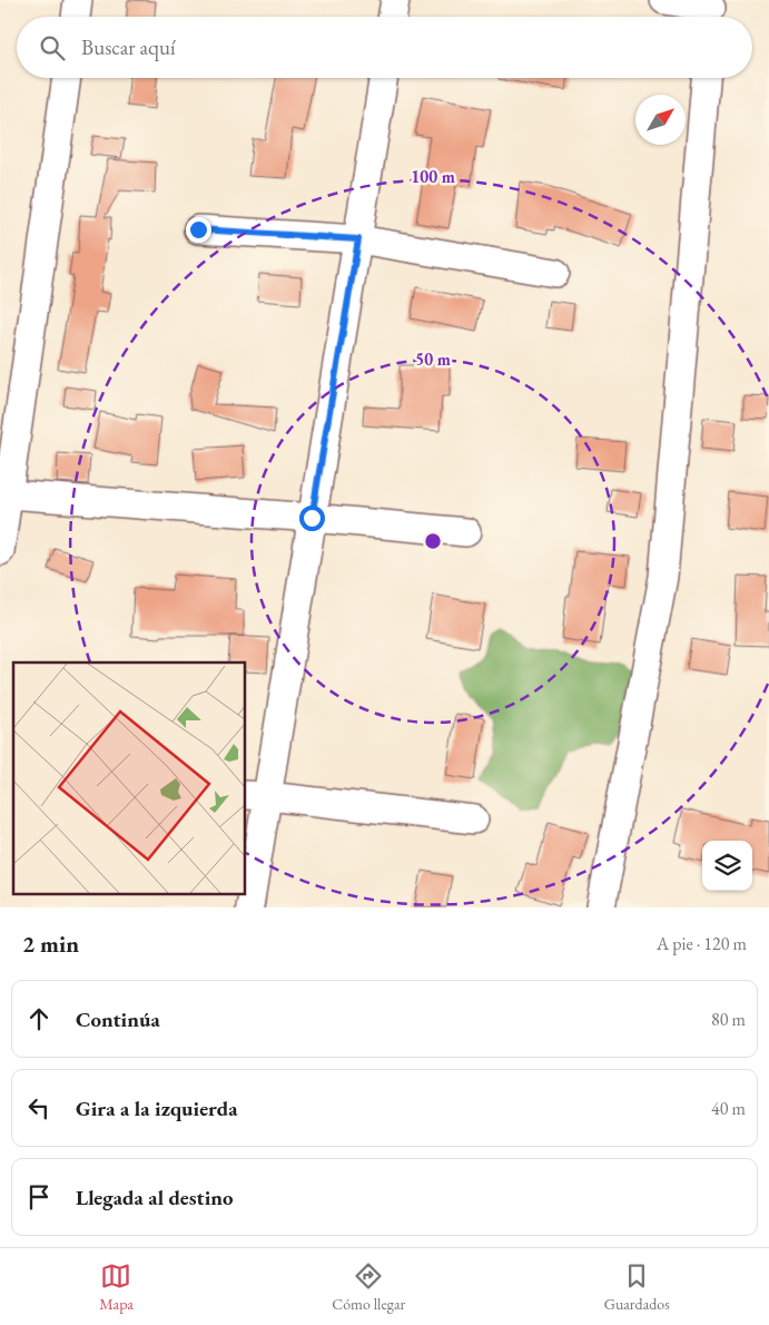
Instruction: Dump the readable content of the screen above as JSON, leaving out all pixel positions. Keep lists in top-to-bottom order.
{
  "north": "top right",
  "page": {
    "search": "Buscar aquí",
    "heading": ["2 min", "A pie · 120 m"],
    "list": [
      ["Continúa", "80 m"],
      ["Gira a la izquierda", "40 m"],
      "Llegada al destino"
    ],
    "nav": ["Mapa", "Cómo llegar", "Guardados"]
  },
  "rings": ["100 m", "50 m"]
}
